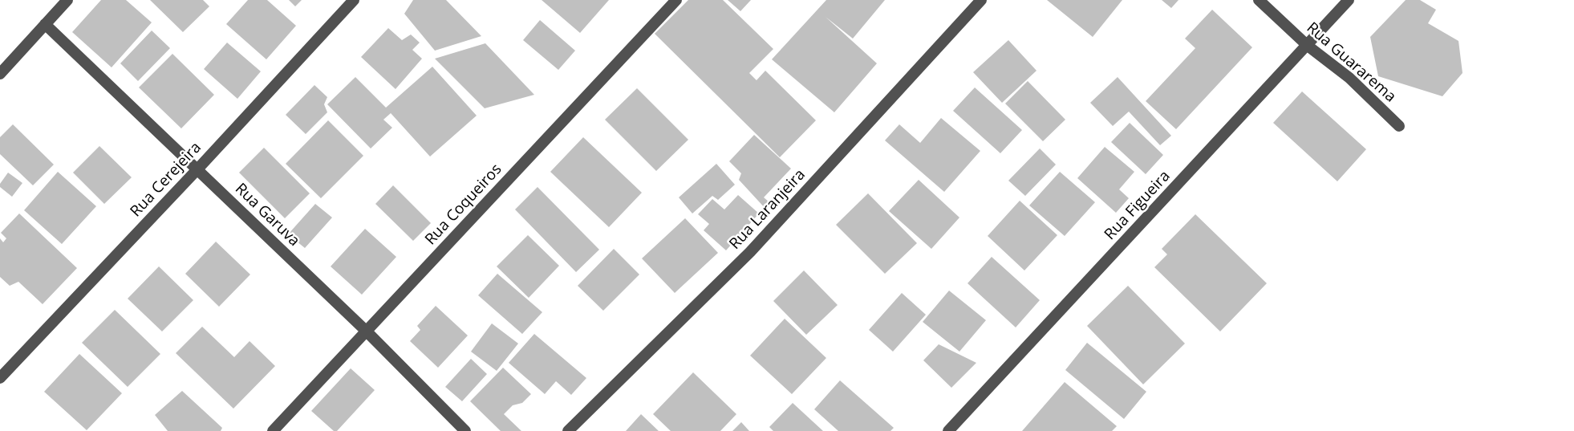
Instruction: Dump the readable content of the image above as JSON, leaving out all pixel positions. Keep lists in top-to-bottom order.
{
  "streets": {
    "street": [
      "Rua Guararema",
      "Rua Cerejeira",
      "Rua Coqueiros",
      "Rua Figueira",
      "Rua Laranjeira",
      "Rua Garuva"
    ]
  },
  "crossings": [
    ["Rua Guararema", "Rua Figueira"],
    ["Rua Cerejeira", "Rua Garuva"],
    ["Rua Coqueiros", "Rua Garuva"]
  ]
}
